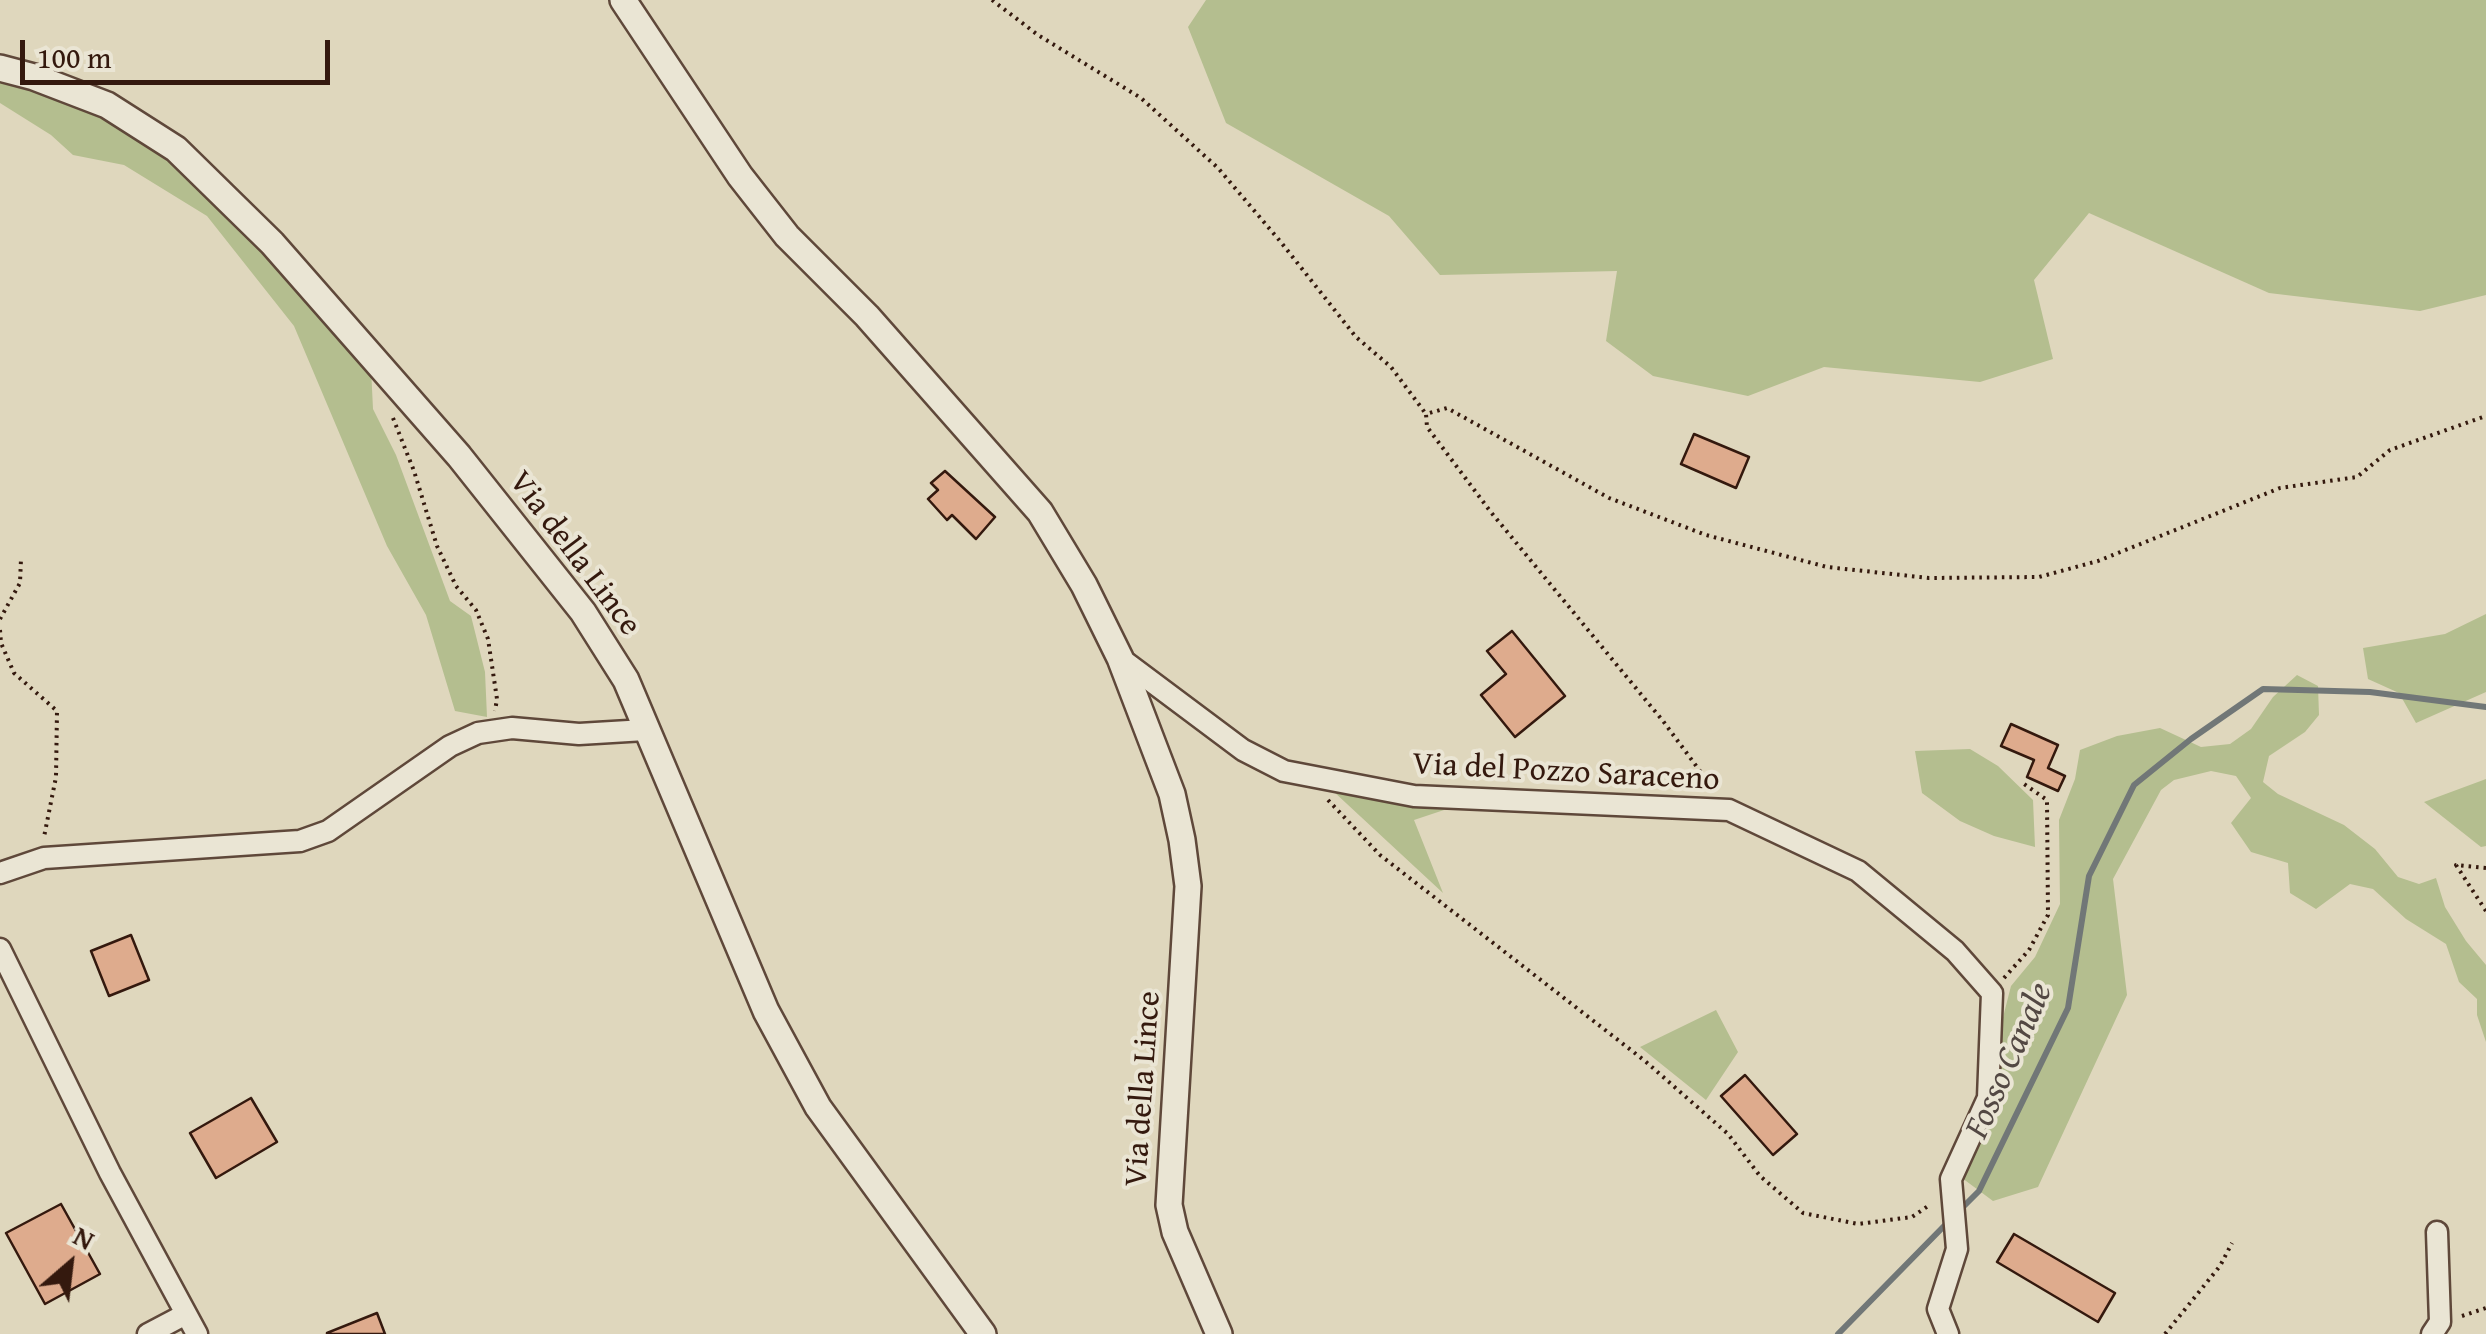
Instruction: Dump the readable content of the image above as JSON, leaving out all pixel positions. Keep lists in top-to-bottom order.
{
  "streets": {
    "street": ["Via della Lince", "Via del Pozzo Saraceno"]
  },
  "crossings": [
    ["Via della Lince", "Via del Pozzo Saraceno"]
  ],
  "water": ["Fosso Canale"],
  "scale_bar": "100 m",
  "north": "top right"
}
